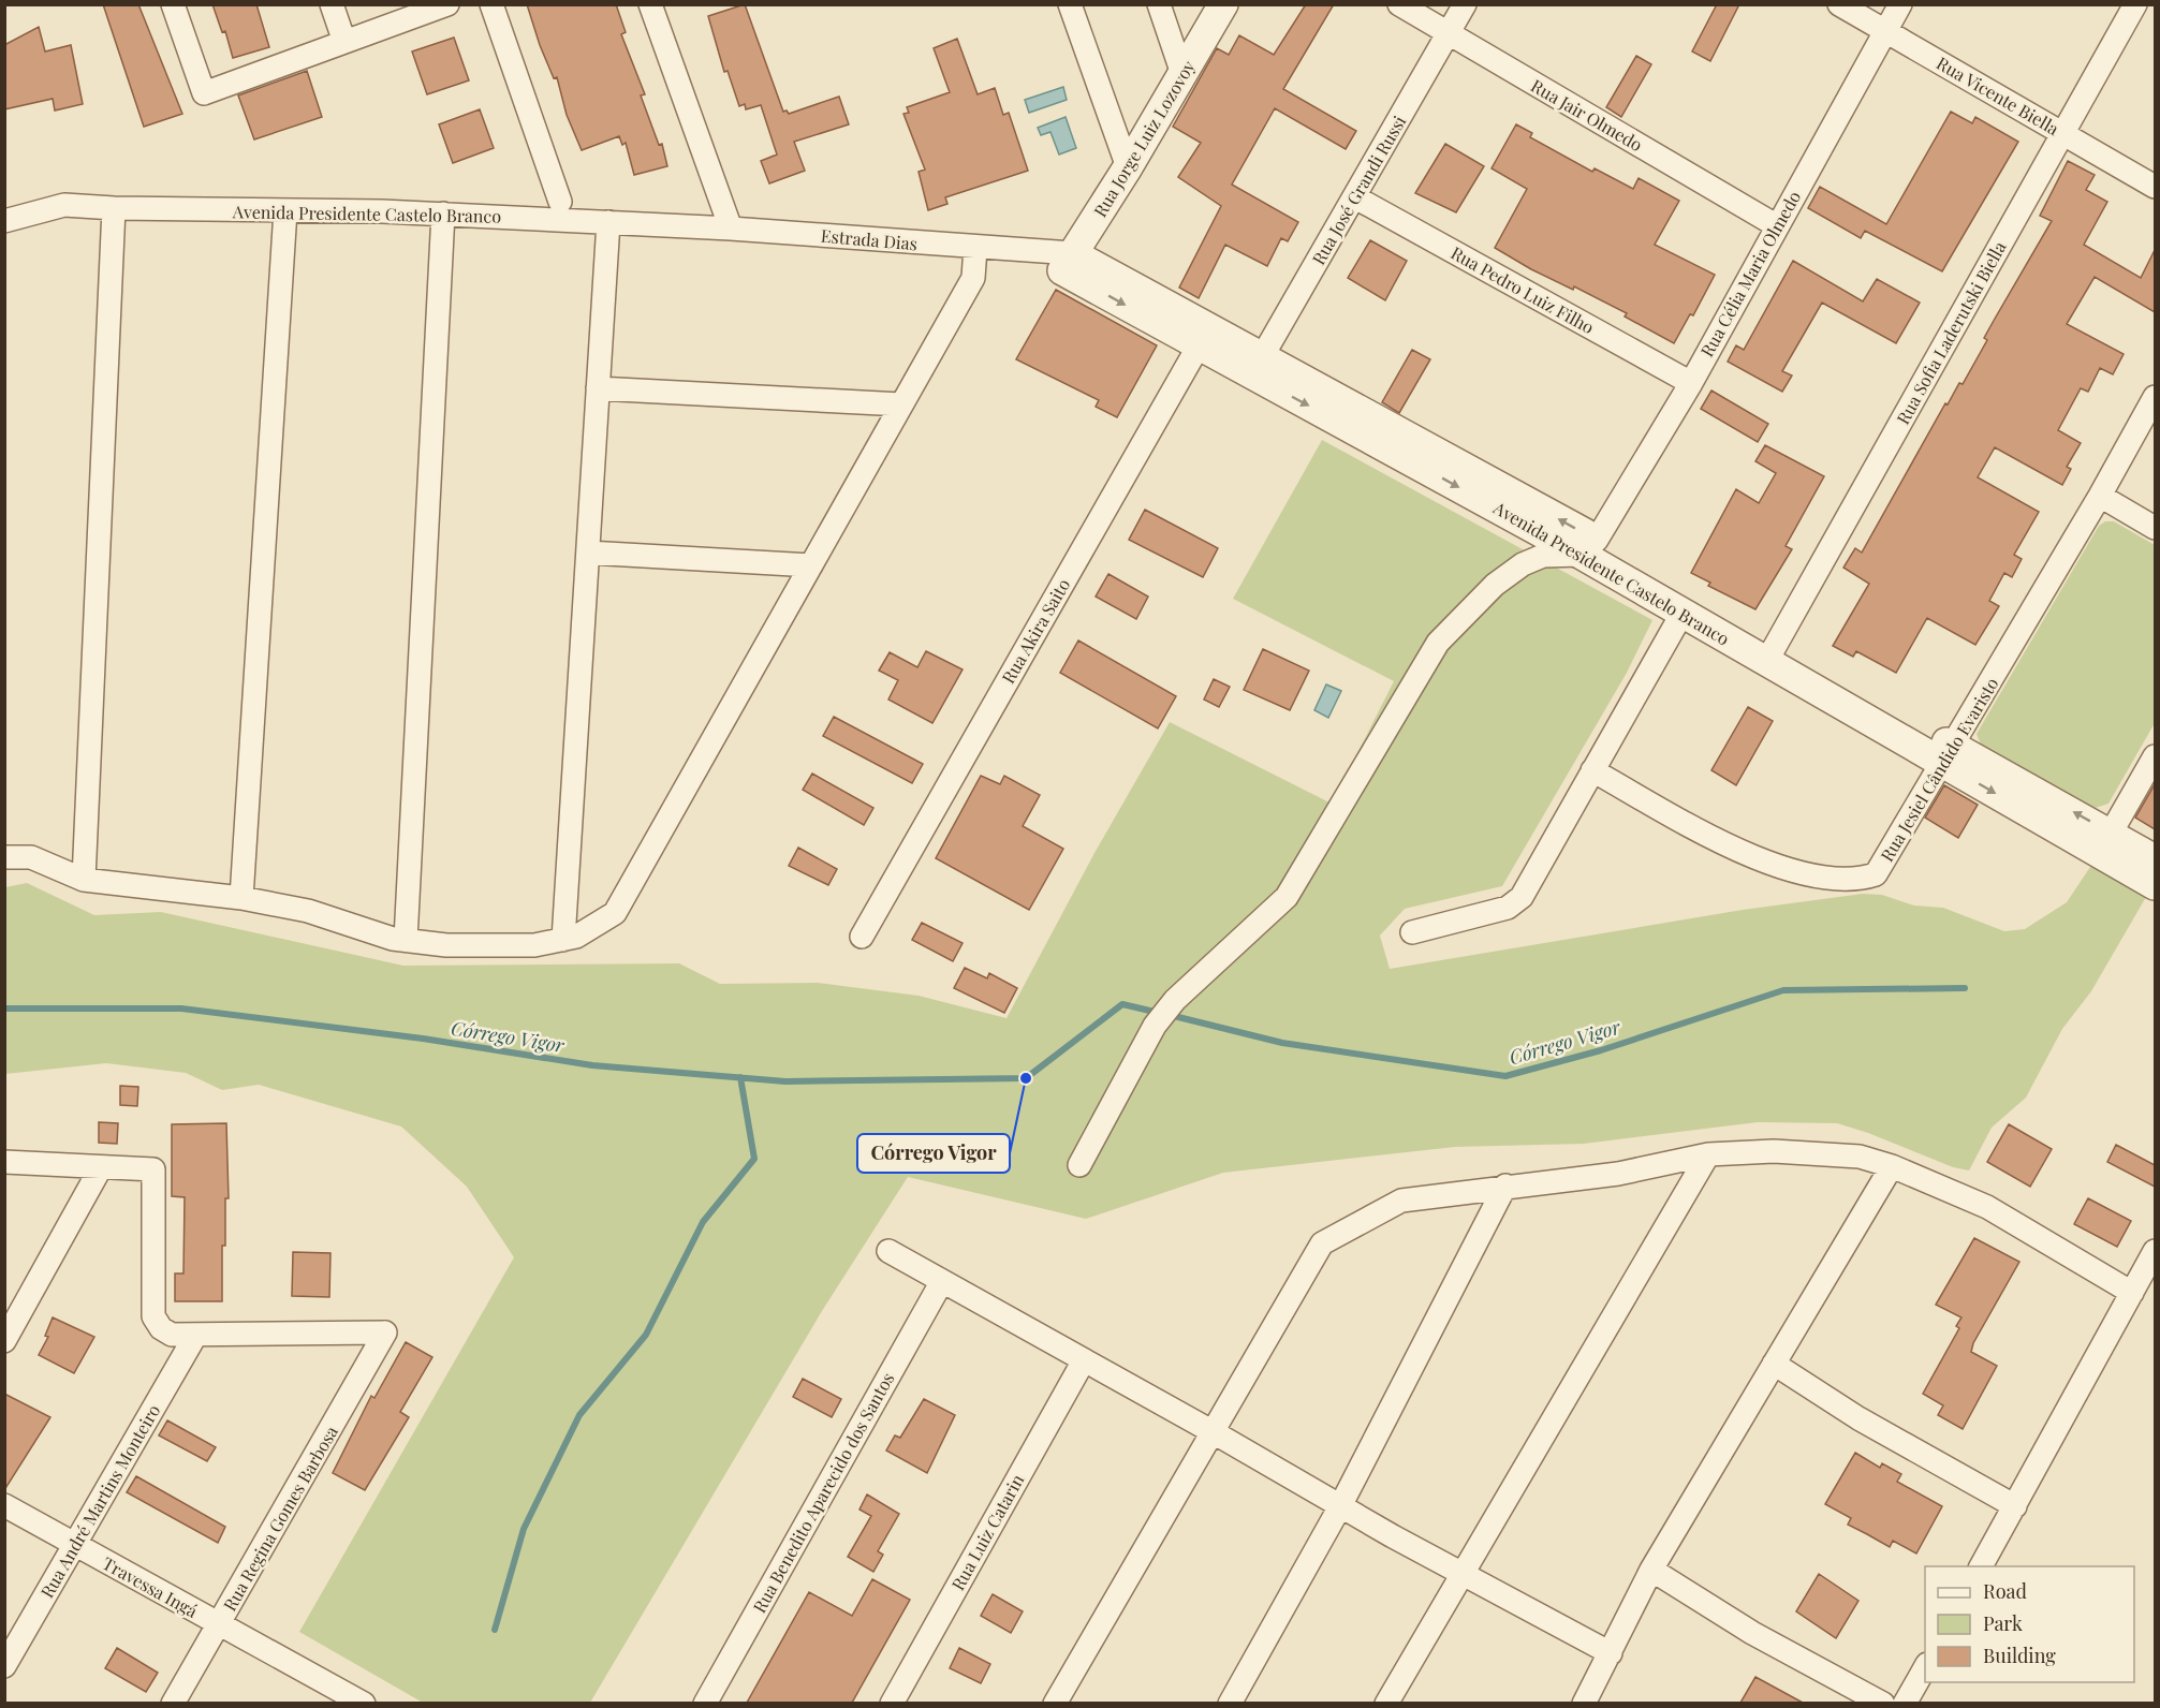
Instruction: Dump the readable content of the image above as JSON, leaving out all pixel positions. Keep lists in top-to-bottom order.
{
  "streets": {
    "street": [
      "Rua Vicente Biella",
      "Rua Jair Olmedo",
      "Rua Jorge Luiz Lozovoy",
      "Rua José Grandi Russi",
      "Avenida Presidente Castelo Branco",
      "Estrada Dias",
      "Rua Célia Maria Olmedo",
      "Rua Pedro Luiz Filho",
      "Rua Sofia Laderutski Biella",
      "Rua Akira Saito",
      "Rua Jesiel Cândido Evaristo",
      "Rua Benedito Aparecido dos Santos",
      "Rua André Martins Monteiro",
      "Rua Regina Gomes Barbosa",
      "Rua Luiz Catarin",
      "Travessa Ingá"
    ]
  },
  "crossings": [
    ["Rua Vicente Biella", "Rua Célia Maria Olmedo"],
    ["Rua Vicente Biella", "Rua Sofia Laderutski Biella"],
    ["Rua Jair Olmedo", "Rua José Grandi Russi"],
    ["Rua Jair Olmedo", "Rua Célia Maria Olmedo"],
    ["Rua Jorge Luiz Lozovoy", "Avenida Presidente Castelo Branco"],
    ["Rua Jorge Luiz Lozovoy", "Estrada Dias"],
    ["Rua José Grandi Russi", "Avenida Presidente Castelo Branco"],
    ["Rua José Grandi Russi", "Rua Pedro Luiz Filho"],
    ["Avenida Presidente Castelo Branco", "Estrada Dias"],
    ["Avenida Presidente Castelo Branco", "Rua Célia Maria Olmedo"],
    ["Avenida Presidente Castelo Branco", "Rua Sofia Laderutski Biella"],
    ["Avenida Presidente Castelo Branco", "Rua Akira Saito"],
    ["Avenida Presidente Castelo Branco", "Rua Jesiel Cândido Evaristo"],
    ["Rua Célia Maria Olmedo", "Rua Pedro Luiz Filho"],
    ["Rua André Martins Monteiro", "Rua Regina Gomes Barbosa"],
    ["Rua André Martins Monteiro", "Travessa Ingá"],
    ["Rua Regina Gomes Barbosa", "Travessa Ingá"]
  ],
  "water": ["Córrego Vigor"],
  "places": ["Córrego Vigor"],
  "legend": ["Road", "Park", "Building"]
}
